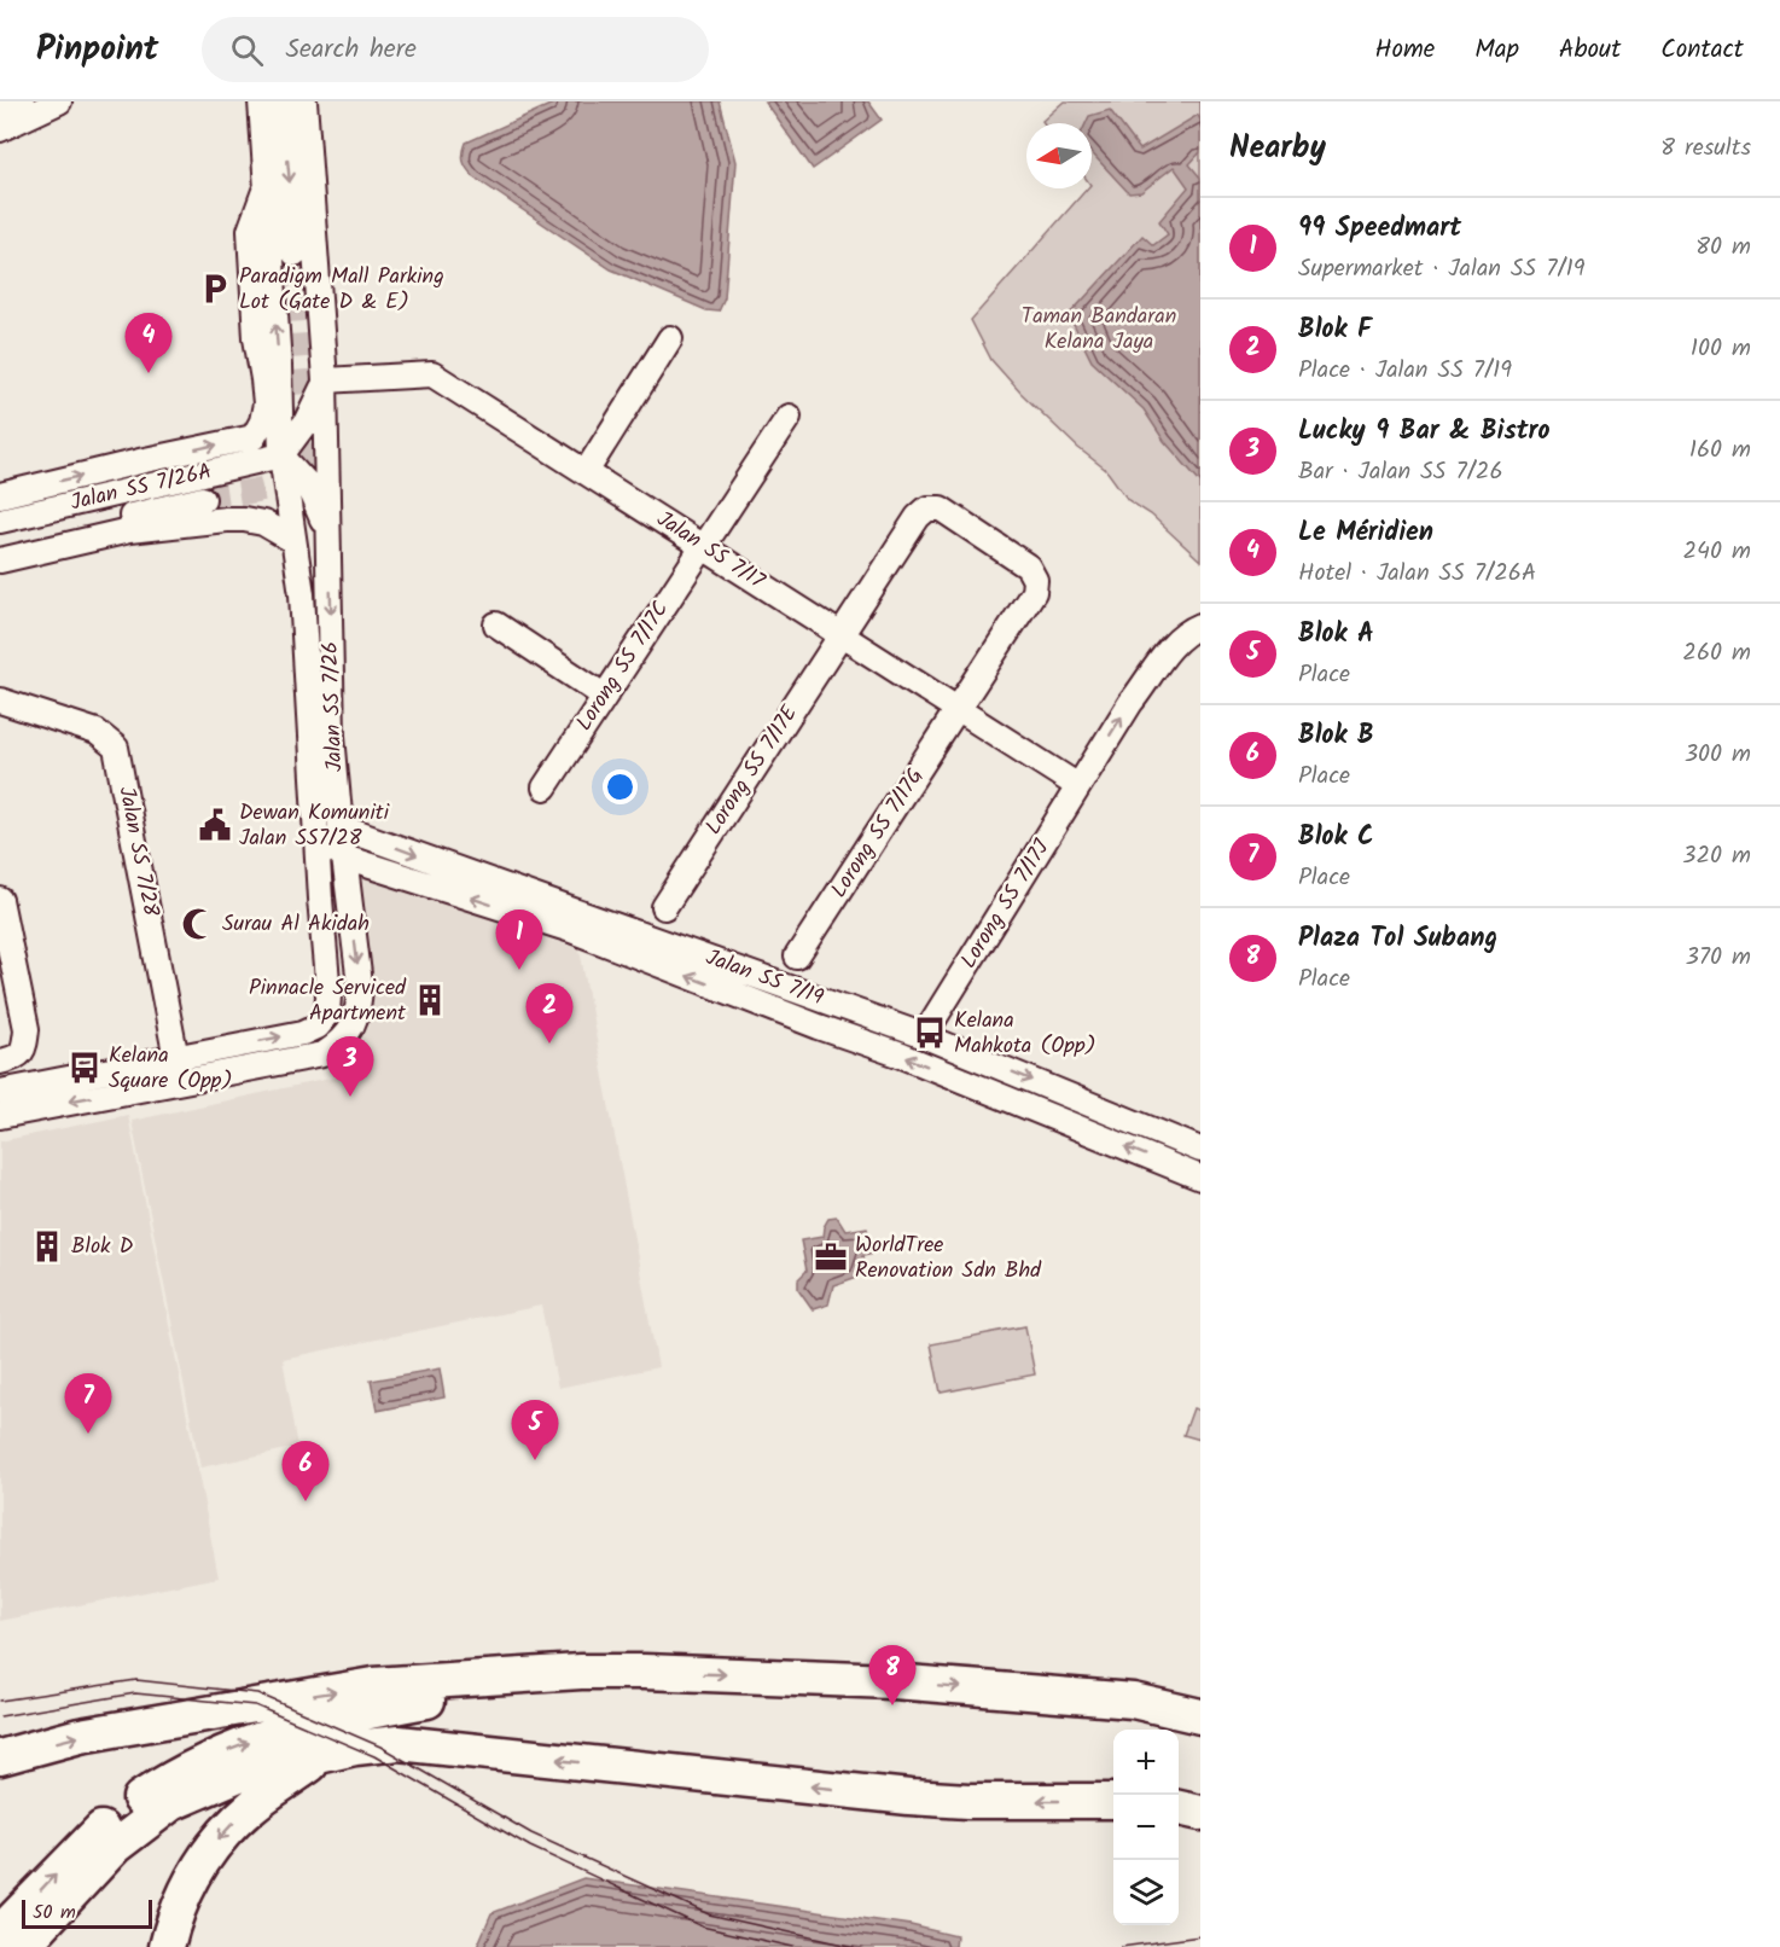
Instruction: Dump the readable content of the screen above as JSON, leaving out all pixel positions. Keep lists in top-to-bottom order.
{
  "streets": {
    "street": [
      "Jalan SS 7/26A",
      "Jalan SS 7/17",
      "Lorong SS 7/17C",
      "Jalan SS 7/26",
      "Lorong SS 7/17E",
      "Lorong SS 7/17G",
      "Jalan SS 7/28",
      "Lorong SS 7/17J",
      "Jalan SS 7/19"
    ]
  },
  "crossings": [
    ["Jalan SS 7/26A", "Jalan SS 7/26"],
    ["Jalan SS 7/17", "Lorong SS 7/17C"],
    ["Jalan SS 7/17", "Jalan SS 7/26"],
    ["Jalan SS 7/17", "Lorong SS 7/17E"],
    ["Jalan SS 7/17", "Lorong SS 7/17G"],
    ["Jalan SS 7/17", "Lorong SS 7/17J"],
    ["Jalan SS 7/26", "Jalan SS 7/28"],
    ["Jalan SS 7/26", "Jalan SS 7/19"],
    ["Lorong SS 7/17E", "Lorong SS 7/17G"]
  ],
  "one_way": ["Lorong SS 7/17J"],
  "parks": ["Taman Bandaran Kelana Jaya"],
  "places": {
    "parking": ["Paradigm Mall Parking Lot (Gate D & E)"],
    "public building": ["Dewan Komuniti Jalan SS7/28"],
    "mosque": ["Surau Al Akidah"],
    "building": ["Pinnacle Serviced Apartment", "Blok D"],
    "bus stop": ["Kelana Mahkota (Opp)", "Kelana Square (Opp)"],
    "office": ["WorldTree Renovation Sdn Bhd"]
  },
  "scale_bar": "50 m",
  "north": "left",
  "page": {
    "header": "Pinpoint",
    "search": "Search here",
    "nav": [
      "Home",
      "Map",
      "About",
      "Contact"
    ],
    "heading": ["Nearby", "8 results"],
    "list": [
      {
        "mark": "1",
        "name": "99 Speedmart",
        "note": "Supermarket · Jalan SS 7/19",
        "value": "80 m"
      },
      {
        "mark": "2",
        "name": "Blok F",
        "note": "Place · Jalan SS 7/19",
        "value": "100 m"
      },
      {
        "mark": "3",
        "name": "Lucky 9 Bar & Bistro",
        "note": "Bar · Jalan SS 7/26",
        "value": "160 m"
      },
      {
        "mark": "4",
        "name": "Le Méridien",
        "note": "Hotel · Jalan SS 7/26A",
        "value": "240 m"
      },
      {
        "mark": "5",
        "name": "Blok A",
        "note": "Place",
        "value": "260 m"
      },
      {
        "mark": "6",
        "name": "Blok B",
        "note": "Place",
        "value": "300 m"
      },
      {
        "mark": "7",
        "name": "Blok C",
        "note": "Place",
        "value": "320 m"
      },
      {
        "mark": "8",
        "name": "Plaza Tol Subang",
        "note": "Place",
        "value": "370 m"
      }
    ],
    "pins": [
      "4",
      "1",
      "2",
      "3",
      "7",
      "5",
      "6",
      "8"
    ],
    "map_buttons": ["+", "−"],
    "scale": "50 m"
  }
}
